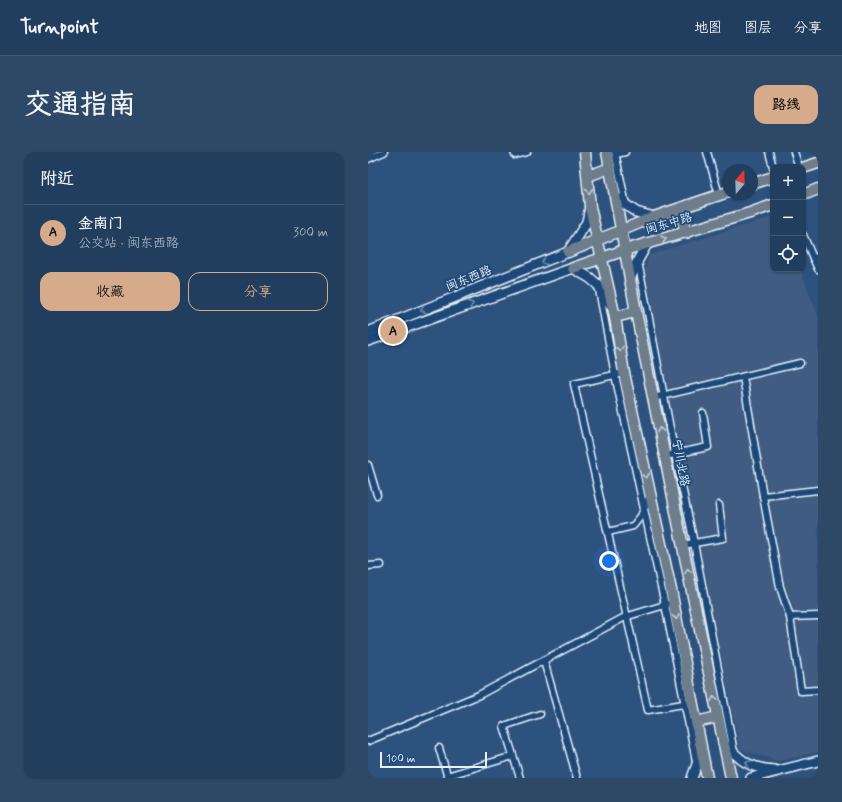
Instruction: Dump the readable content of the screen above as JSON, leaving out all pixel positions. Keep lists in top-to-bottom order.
{
  "streets": {
    "main road": ["闽东中路", "闽东西路", "宁川北路"]
  },
  "crossings": [
    ["闽东中路", "闽东西路"],
    ["闽东中路", "宁川北路"]
  ],
  "scale_bar": "100 m",
  "north": "top",
  "page": {
    "header": "Turnpoint",
    "nav": ["地图", "图层", "分享"],
    "title": "交通指南",
    "buttons": [
      "路线",
      ["收藏", "分享"]
    ],
    "heading": "附近",
    "map_buttons": ["+", "−"],
    "list": [
      {
        "mark": "A",
        "name": "金南门",
        "note": "公交站 · 闽东西路",
        "value": "300 m"
      }
    ],
    "pins": "A",
    "scale": "100 m"
  }
}
